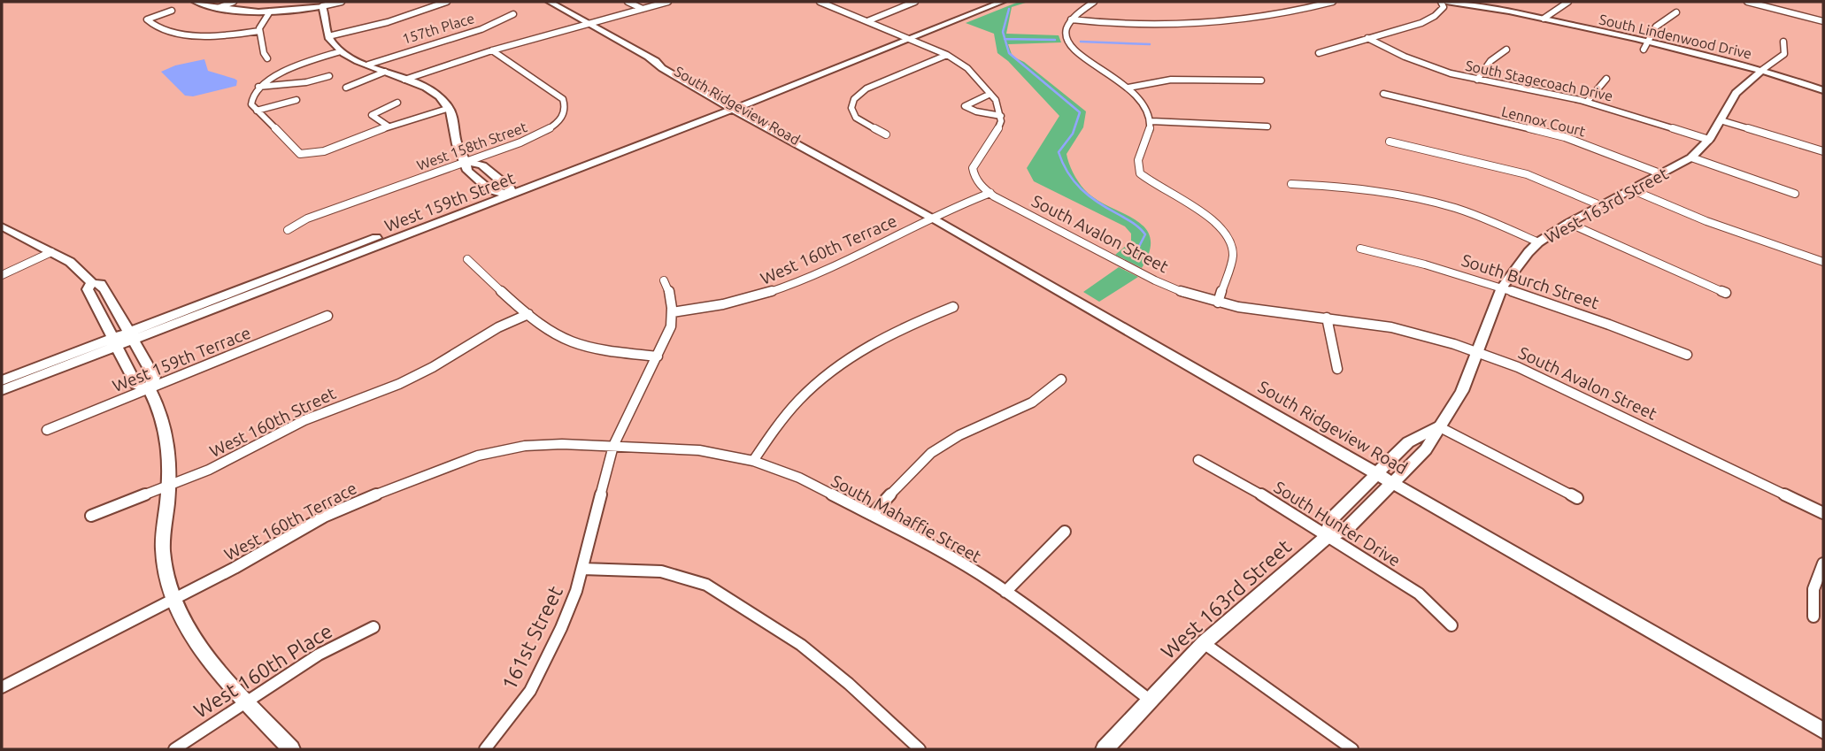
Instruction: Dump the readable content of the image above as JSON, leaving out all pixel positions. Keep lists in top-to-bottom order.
{
  "streets": {
    "street": [
      "157th Place",
      "South Lindenwood Drive",
      "South Stagecoach Drive",
      "South Ridgeview Road",
      "Lennox Court",
      "West 158th Street",
      "West 159th Street",
      "West 163rd Street",
      "South Avalon Street",
      "West 160th Terrace",
      "South Burch Street",
      "West 159th Terrace",
      "West 160th Street",
      "South Mahaffie Street",
      "South Hunter Drive",
      "161st Street",
      "West 160th Place"
    ]
  },
  "crossings": [
    ["South Lindenwood Drive", "West 163rd Street"],
    ["South Stagecoach Drive", "West 163rd Street"],
    ["South Ridgeview Road", "West 159th Street"],
    ["South Ridgeview Road", "West 163rd Street"],
    ["South Ridgeview Road", "West 160th Terrace"],
    ["Lennox Court", "West 163rd Street"],
    ["West 163rd Street", "South Avalon Street"],
    ["West 163rd Street", "South Burch Street"],
    ["West 163rd Street", "South Mahaffie Street"],
    ["West 163rd Street", "South Hunter Drive"],
    ["South Avalon Street", "West 160th Terrace"],
    ["West 160th Terrace", "South Mahaffie Street"],
    ["West 160th Terrace", "161st Street"],
    ["South Mahaffie Street", "161st Street"]
  ]
}
